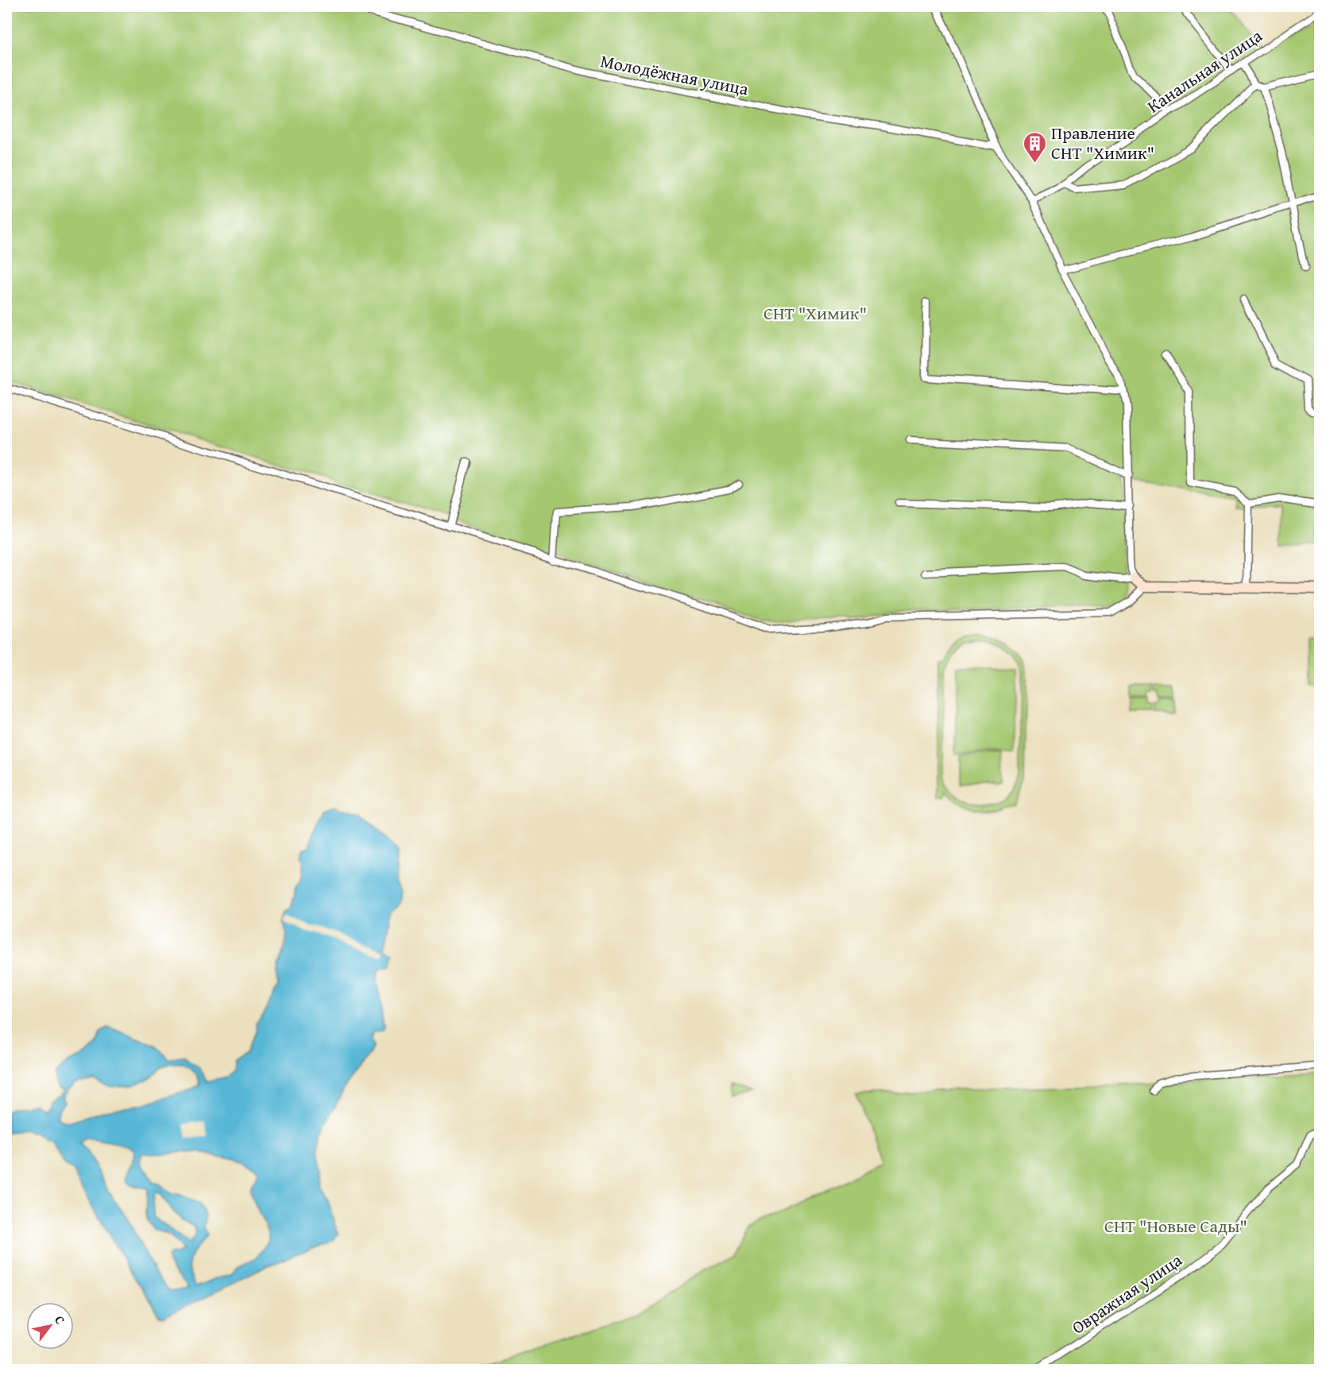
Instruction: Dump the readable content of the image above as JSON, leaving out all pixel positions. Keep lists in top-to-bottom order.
{
  "streets": {
    "street": ["Канальная улица", "Молодёжная улица", "Овражная улица"]
  },
  "parks": ["СНТ \"Химик\"", "СНТ \"Новые Сады\""],
  "places": {
    "building": ["Правление СНТ \"Химик\""]
  },
  "north": "top right"
}
